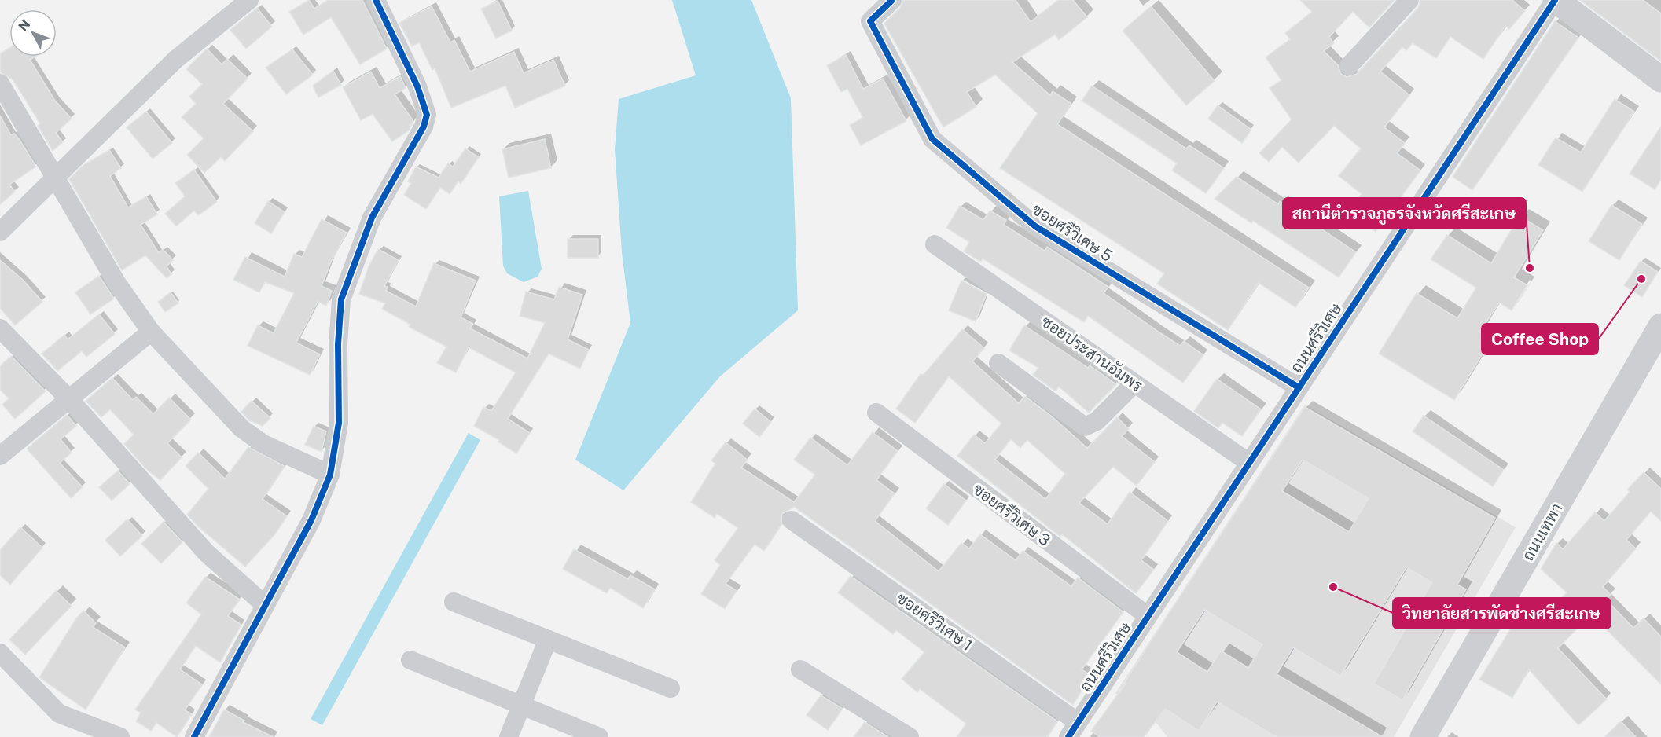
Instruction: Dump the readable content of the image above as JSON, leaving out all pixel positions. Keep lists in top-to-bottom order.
{
  "streets": {
    "main road": ["ถนนเทพา"],
    "street": [
      "ซอยศรีวิเศษ 5",
      "ถนนศรีวิเศษ",
      "ซอยประสานอัมพร",
      "ซอยศรีวิเศษ 3",
      "ซอยศรีวิเศษ 1"
    ]
  },
  "crossings": [
    ["ซอยศรีวิเศษ 5", "ถนนศรีวิเศษ"],
    ["ถนนศรีวิเศษ", "ซอยประสานอัมพร"],
    ["ถนนศรีวิเศษ", "ซอยศรีวิเศษ 3"],
    ["ถนนศรีวิเศษ", "ซอยศรีวิเศษ 1"]
  ],
  "places": ["สถานีตำรวจภูธรจังหวัดศรีสะเกษ", "Coffee Shop", "วิทยาลัยสารพัดช่างศรีสะเกษ"],
  "north": "top left"
}
